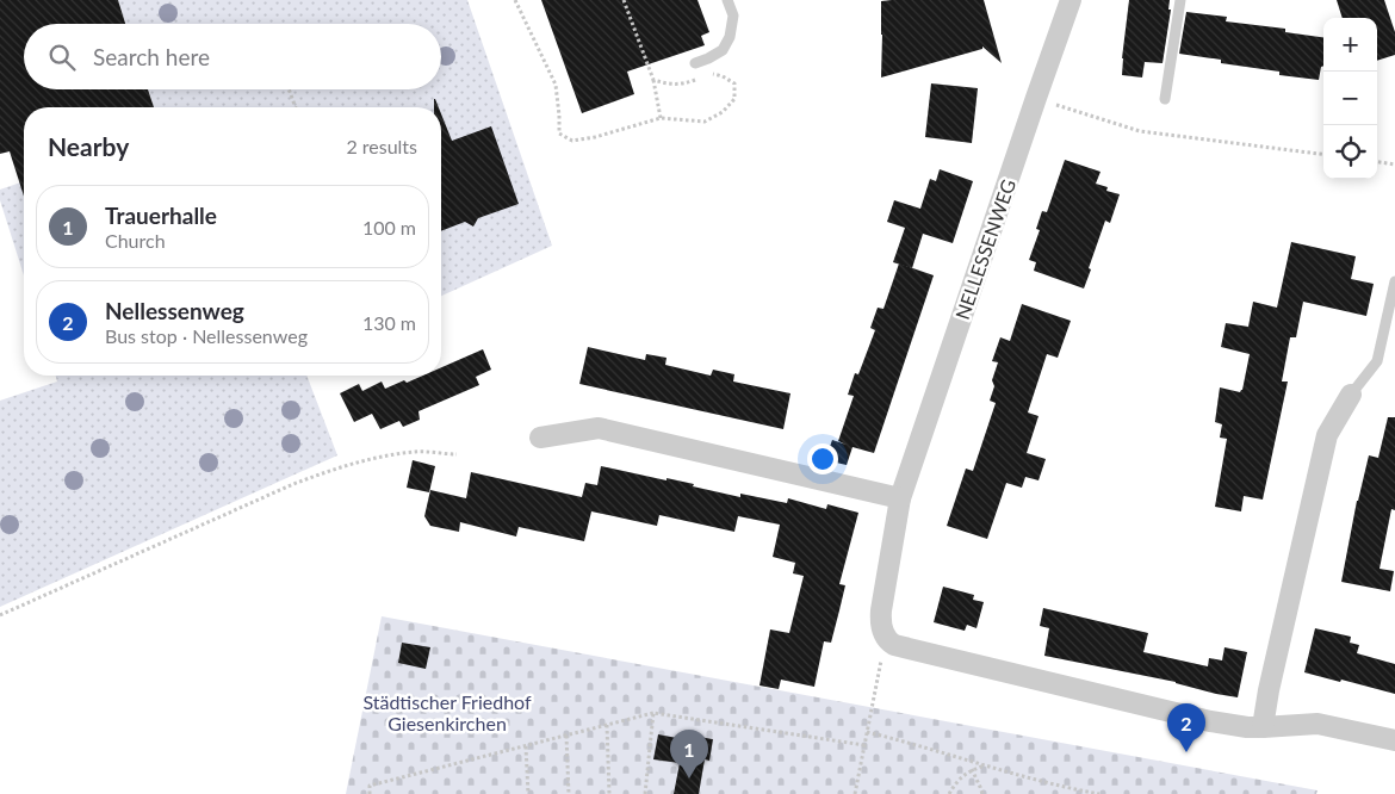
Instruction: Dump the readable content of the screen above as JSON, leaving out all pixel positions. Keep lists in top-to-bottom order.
{
  "streets": {
    "street": ["NELLESSENWEG"]
  },
  "parks": ["Städtischer Friedhof Giesenkirchen"],
  "page": {
    "map_buttons": ["+", "−"],
    "search": "Search here",
    "heading": ["Nearby", "2 results"],
    "list": [
      {
        "mark": "1",
        "name": "Trauerhalle",
        "note": "Church",
        "value": "100 m"
      },
      {
        "mark": "2",
        "name": "Nellessenweg",
        "note": "Bus stop · Nellessenweg",
        "value": "130 m"
      }
    ],
    "pins": ["2", "1"]
  }
}
